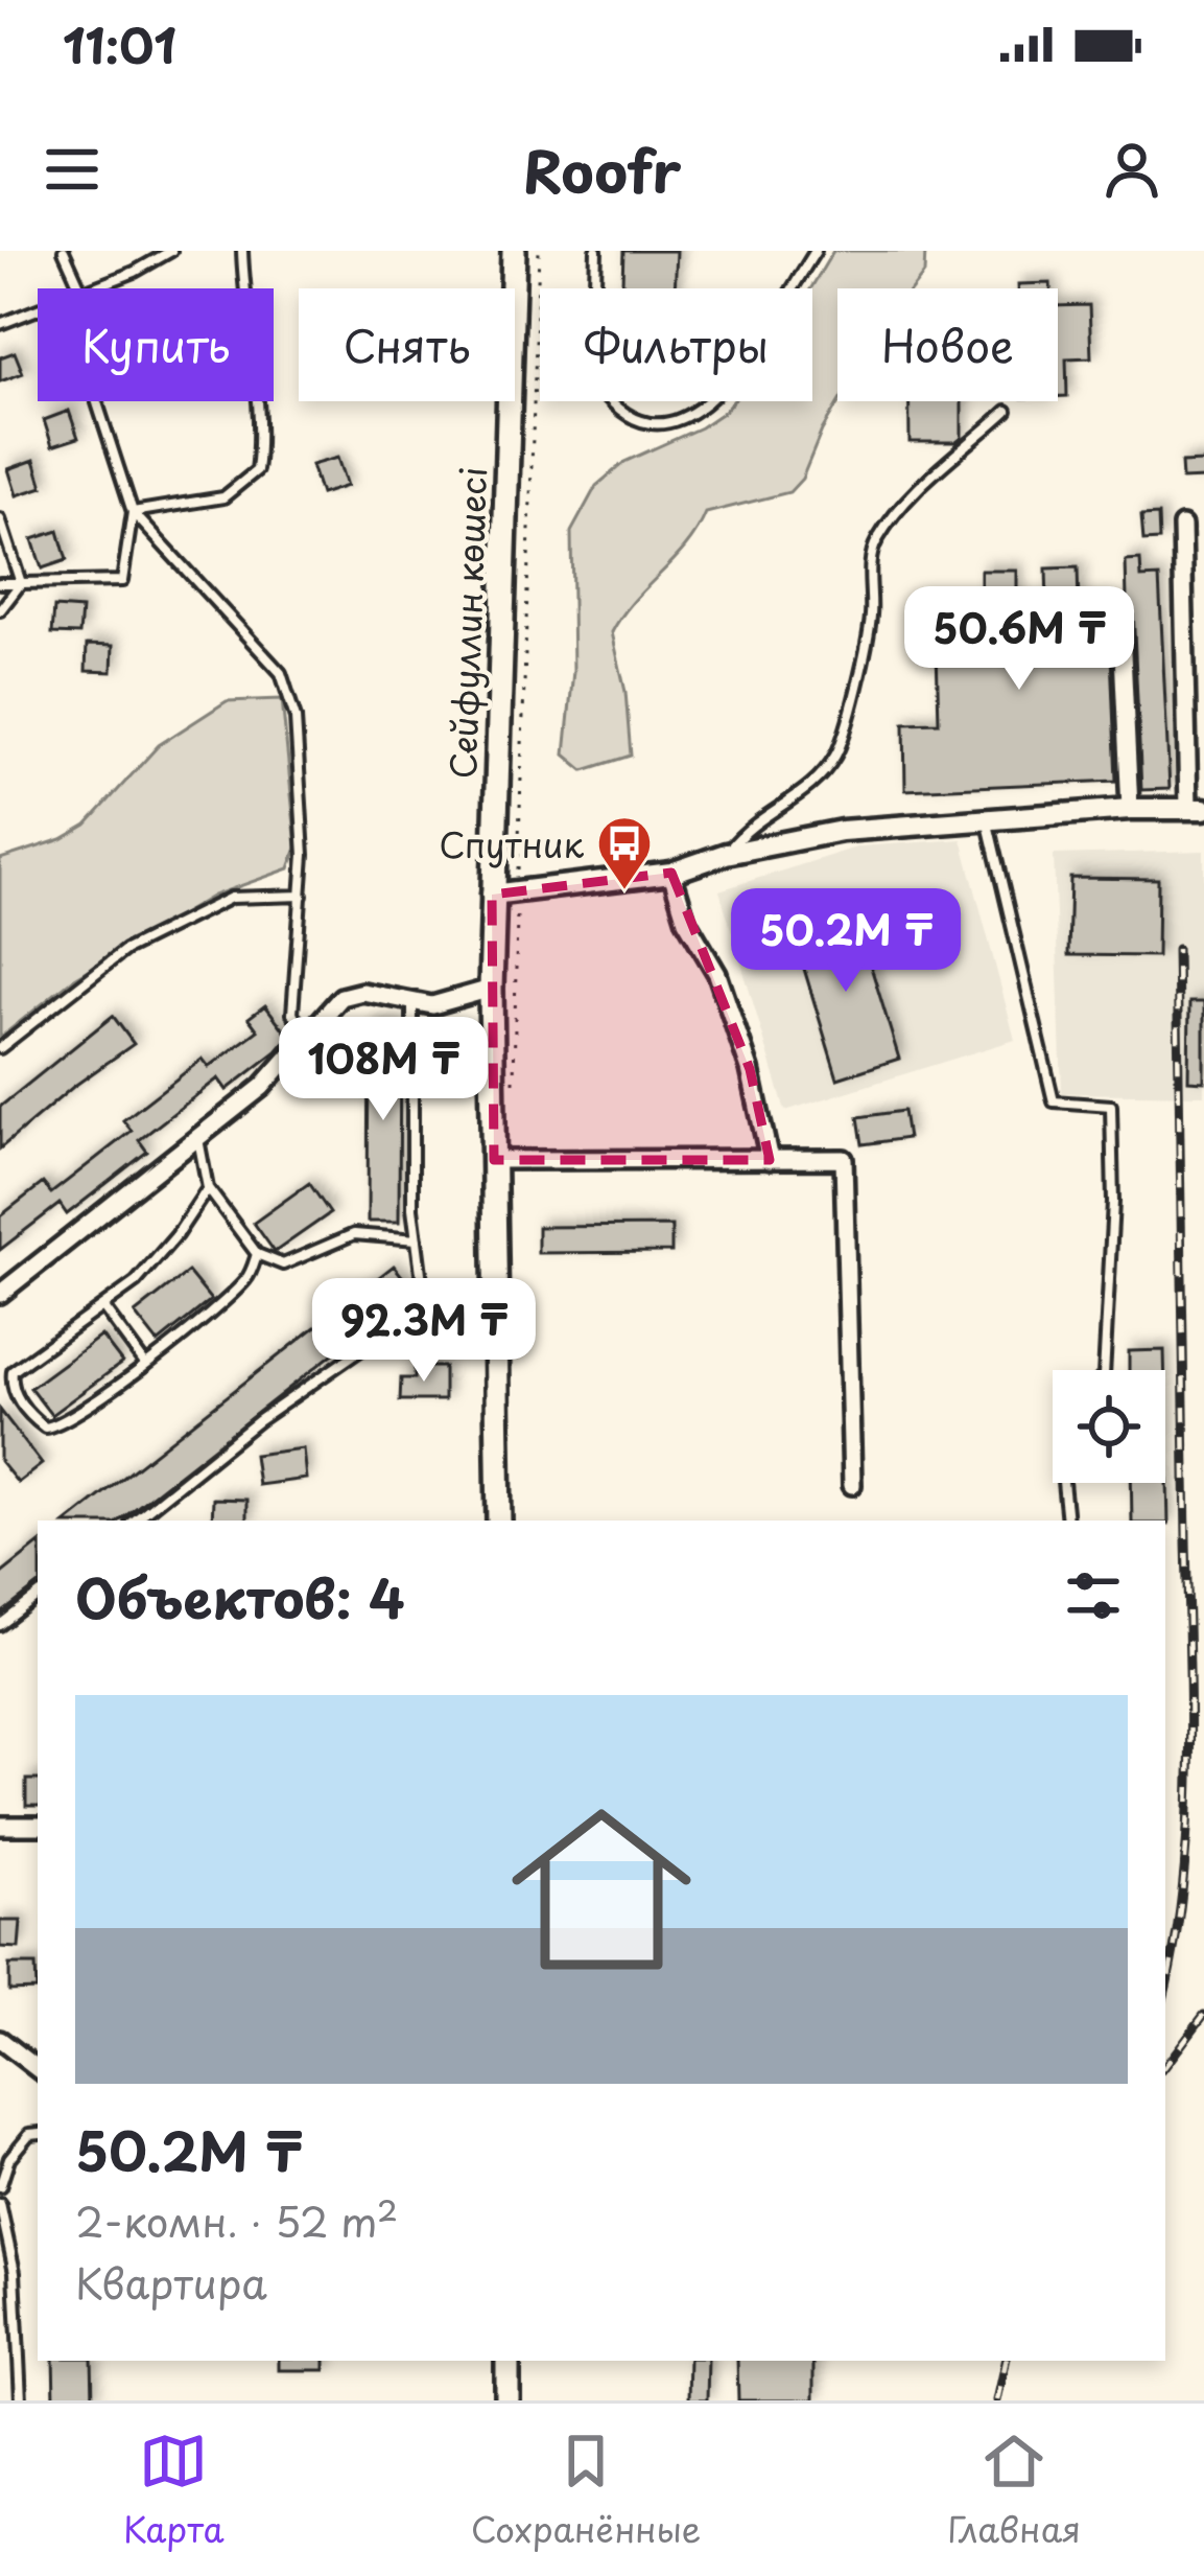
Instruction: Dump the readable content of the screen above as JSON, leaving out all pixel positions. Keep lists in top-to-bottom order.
{
  "streets": {
    "main road": ["Сейфуллин көшесі"]
  },
  "places": {
    "bus stop": ["Спутник"]
  },
  "page": {
    "status": "11:01",
    "header": "Roofr",
    "chip": [
      "Купить",
      "Снять",
      "Фильтры",
      "Новое"
    ],
    "price": [
      "50.6M ₸",
      "50.2M ₸",
      "108M ₸",
      "92.3M ₸"
    ],
    "heading": "Объектов: 4",
    "list": [
      {
        "name": "50.2M ₸",
        "note": "2-комн. · 52 m² · Квартира"
      }
    ],
    "tabs": ["Карта", "Сохранённые", "Главная"]
  }
}
